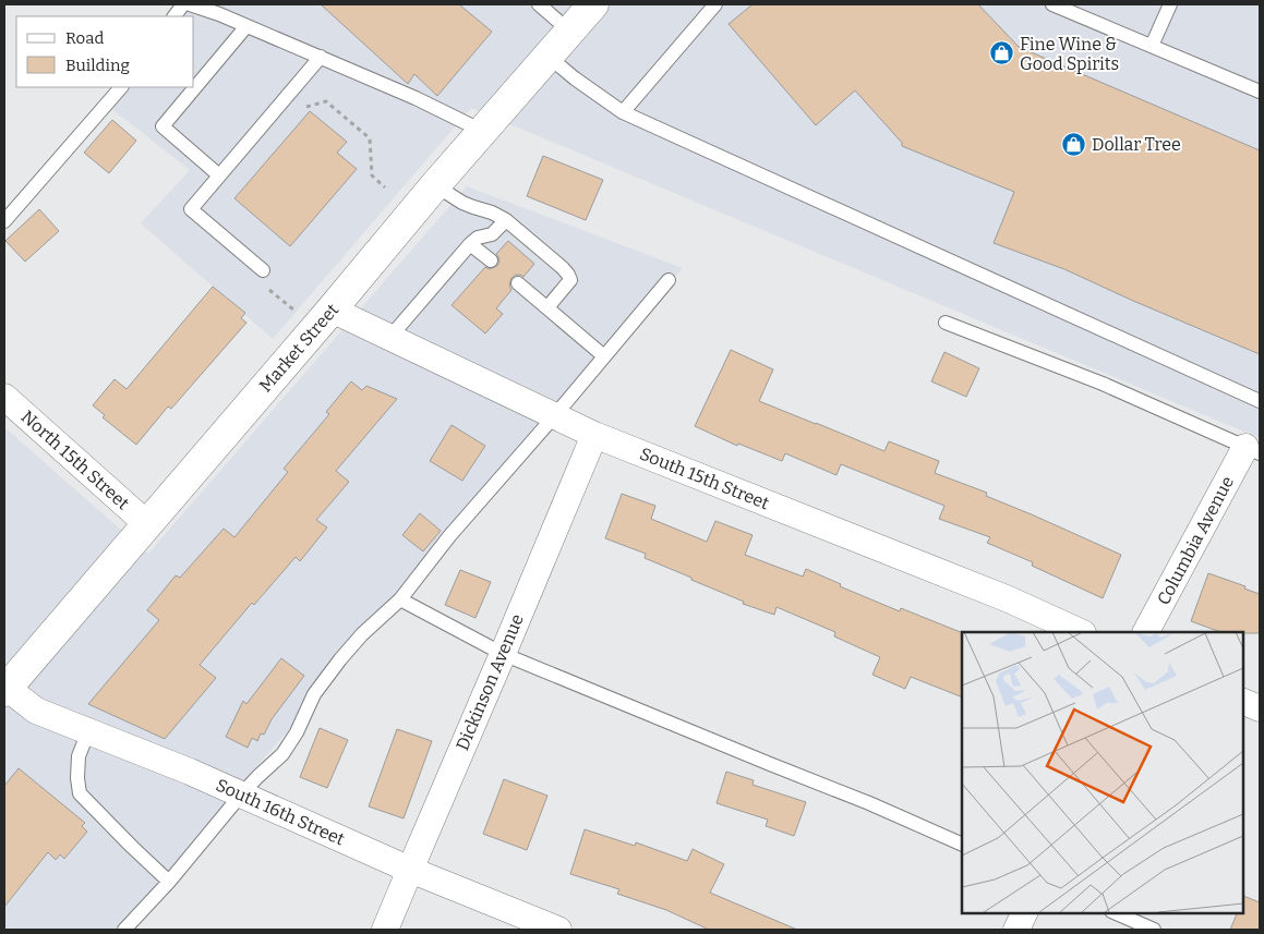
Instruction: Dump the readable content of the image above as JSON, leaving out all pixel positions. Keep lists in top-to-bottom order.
{
  "streets": {
    "main road": ["Market Street"],
    "street": [
      "North 15th Street",
      "South 15th Street",
      "Columbia Avenue",
      "Dickinson Avenue",
      "South 16th Street"
    ]
  },
  "crossings": [
    ["Market Street", "North 15th Street"],
    ["Market Street", "South 15th Street"],
    ["Market Street", "South 16th Street"],
    ["South 15th Street", "Dickinson Avenue"],
    ["Dickinson Avenue", "South 16th Street"]
  ],
  "places": {
    "shop": ["Fine Wine & Good Spirits", "Dollar Tree"]
  },
  "legend": ["Road", "Building"]
}
